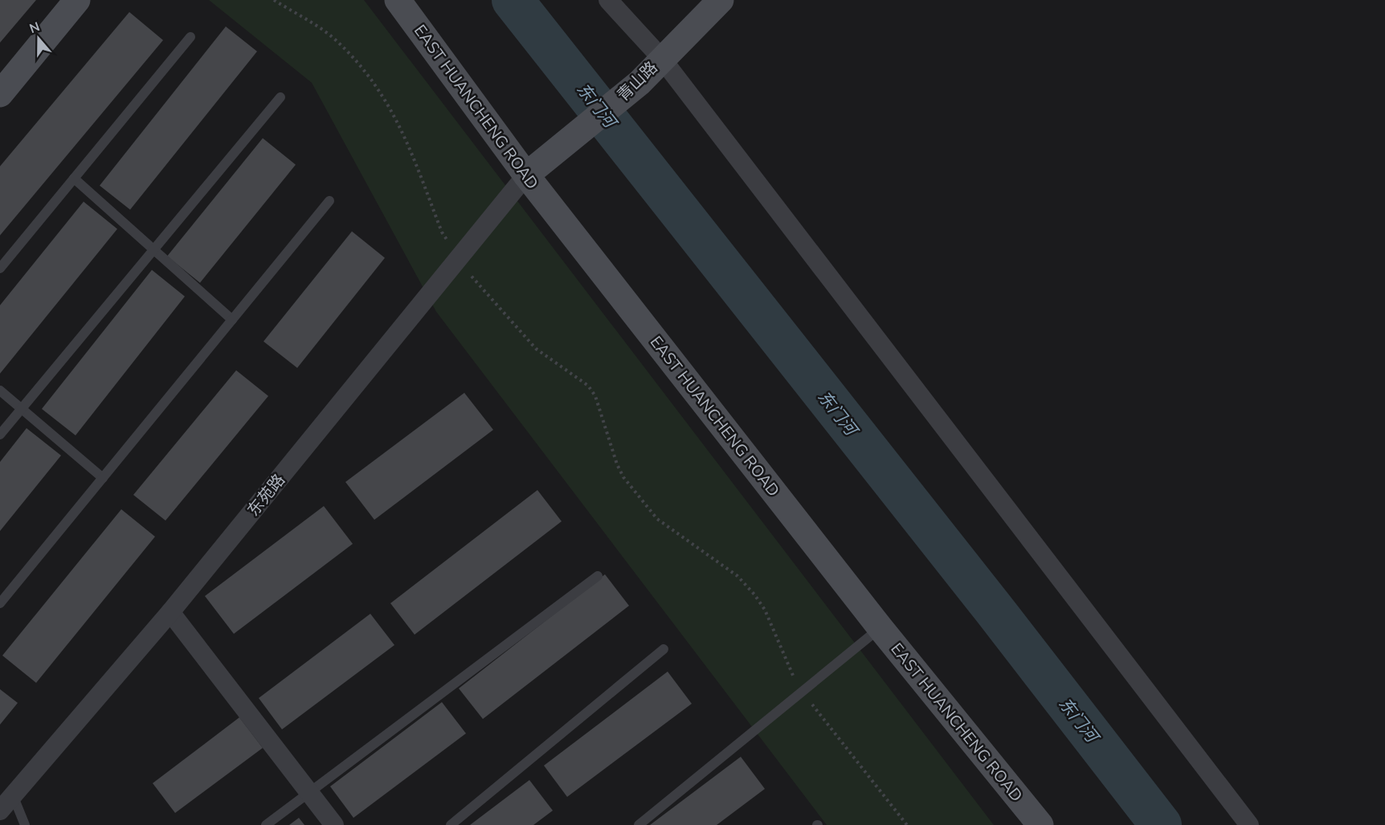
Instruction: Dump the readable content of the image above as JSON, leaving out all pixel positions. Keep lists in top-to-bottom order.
{
  "streets": {
    "main road": ["青山路", "EAST HUANCHENG ROAD"],
    "street": ["东苑路"]
  },
  "crossings": [
    ["青山路", "EAST HUANCHENG ROAD"],
    ["青山路", "东苑路"],
    ["EAST HUANCHENG ROAD", "东苑路"]
  ],
  "water": ["东门河"],
  "north": "top"
}
